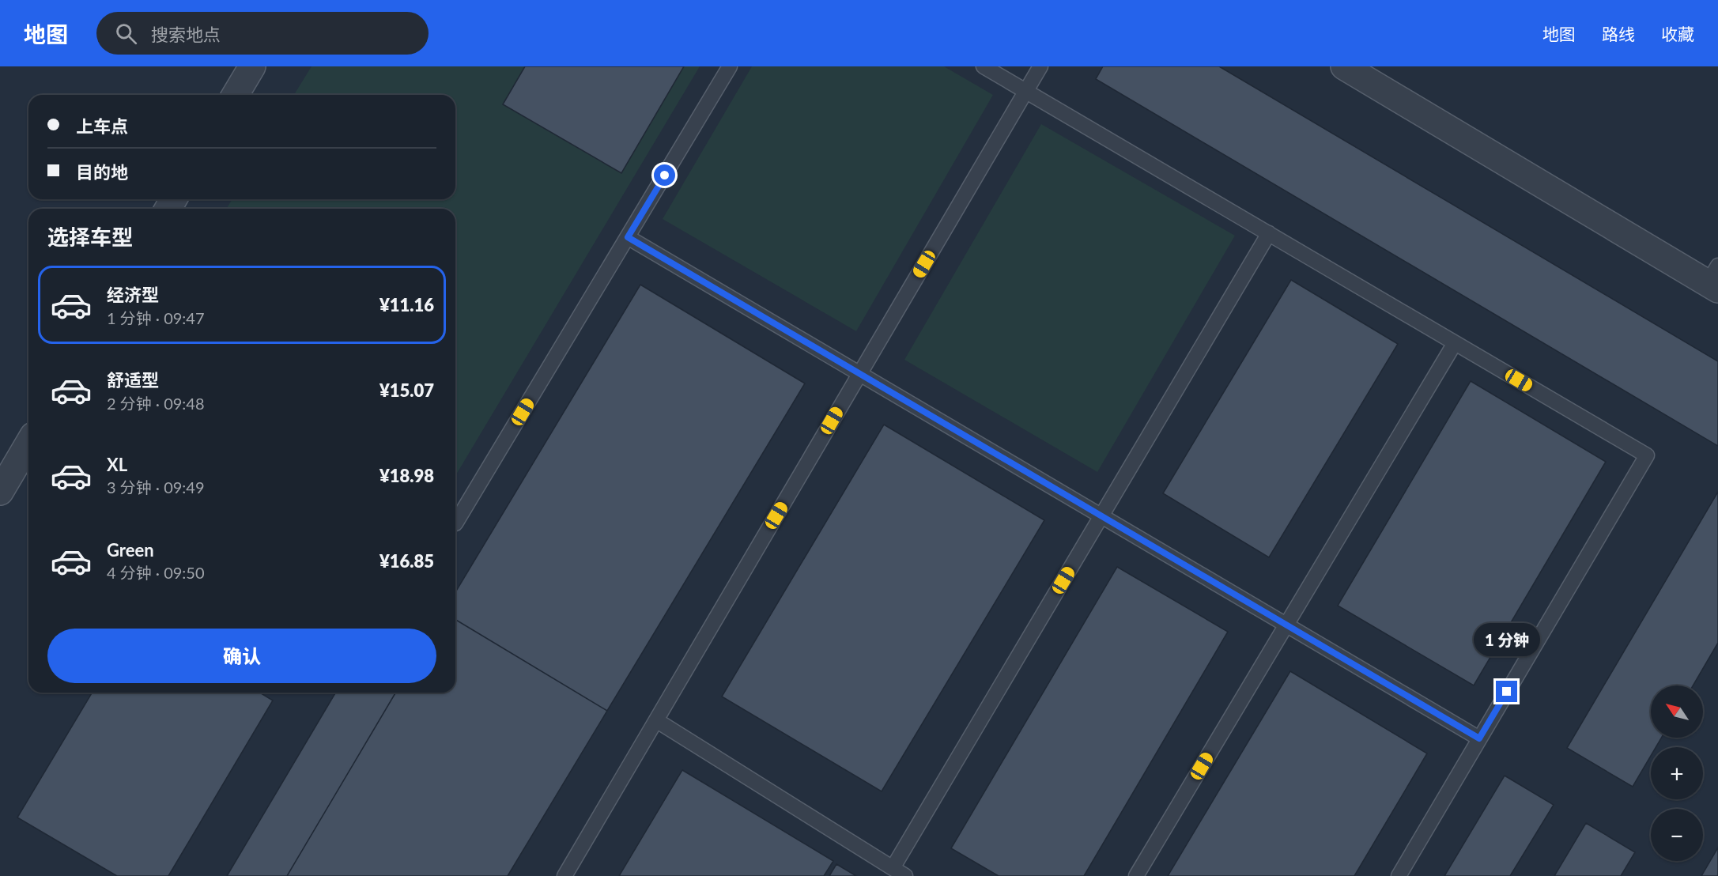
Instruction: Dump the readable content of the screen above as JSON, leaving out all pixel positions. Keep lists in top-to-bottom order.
{
  "north": "top left",
  "page": {
    "header": "地图",
    "search": "搜索地点",
    "nav": ["地图", "路线", "收藏"],
    "banner": ["上车点", "目的地"],
    "heading": "选择车型",
    "list": [
      {
        "name": "经济型",
        "note": "1 分钟 · 09:47",
        "value": "¥11.16"
      },
      {
        "name": "舒适型",
        "note": "2 分钟 · 09:48",
        "value": "¥15.07"
      },
      {
        "name": "XL",
        "note": "3 分钟 · 09:49",
        "value": "¥18.98"
      },
      {
        "name": "Green",
        "note": "4 分钟 · 09:50",
        "value": "¥16.85"
      }
    ],
    "buttons": "确认",
    "bubble": "1 分钟",
    "map_buttons": ["+", "−"]
  }
}
